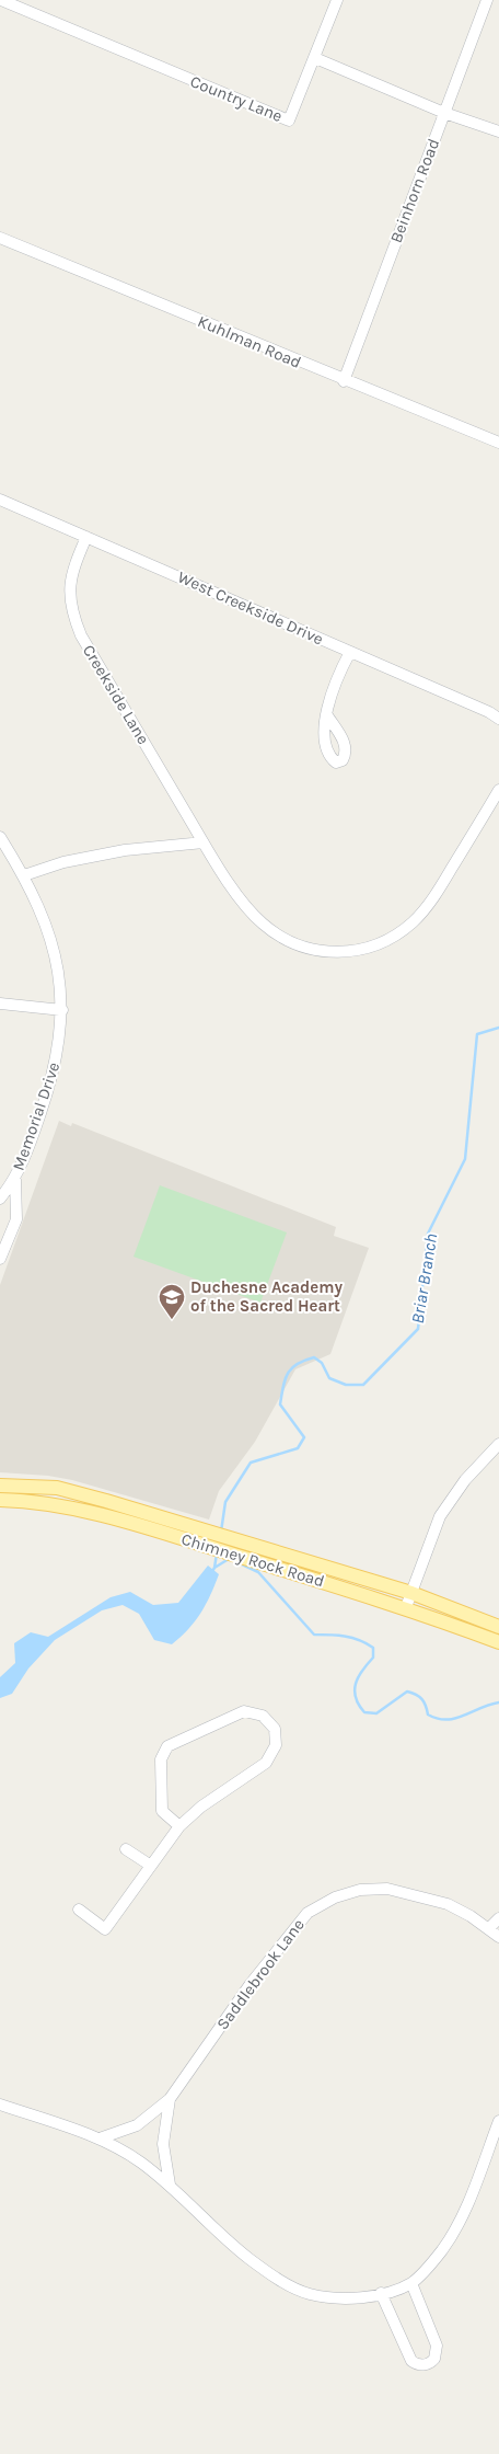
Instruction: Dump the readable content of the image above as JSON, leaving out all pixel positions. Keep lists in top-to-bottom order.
{
  "streets": {
    "main road": ["Chimney Rock Road"],
    "street": [
      "Country Lane",
      "Beinhorn Road",
      "Kuhlman Road",
      "West Creekside Drive",
      "Creekside Lane",
      "Memorial Drive",
      "Saddlebrook Lane"
    ]
  },
  "crossings": [
    ["Beinhorn Road", "Kuhlman Road"],
    ["West Creekside Drive", "Creekside Lane"]
  ],
  "water": ["Briar Branch"],
  "places": {
    "school or university": ["Duchesne Academy of the Sacred Heart"]
  }
}
